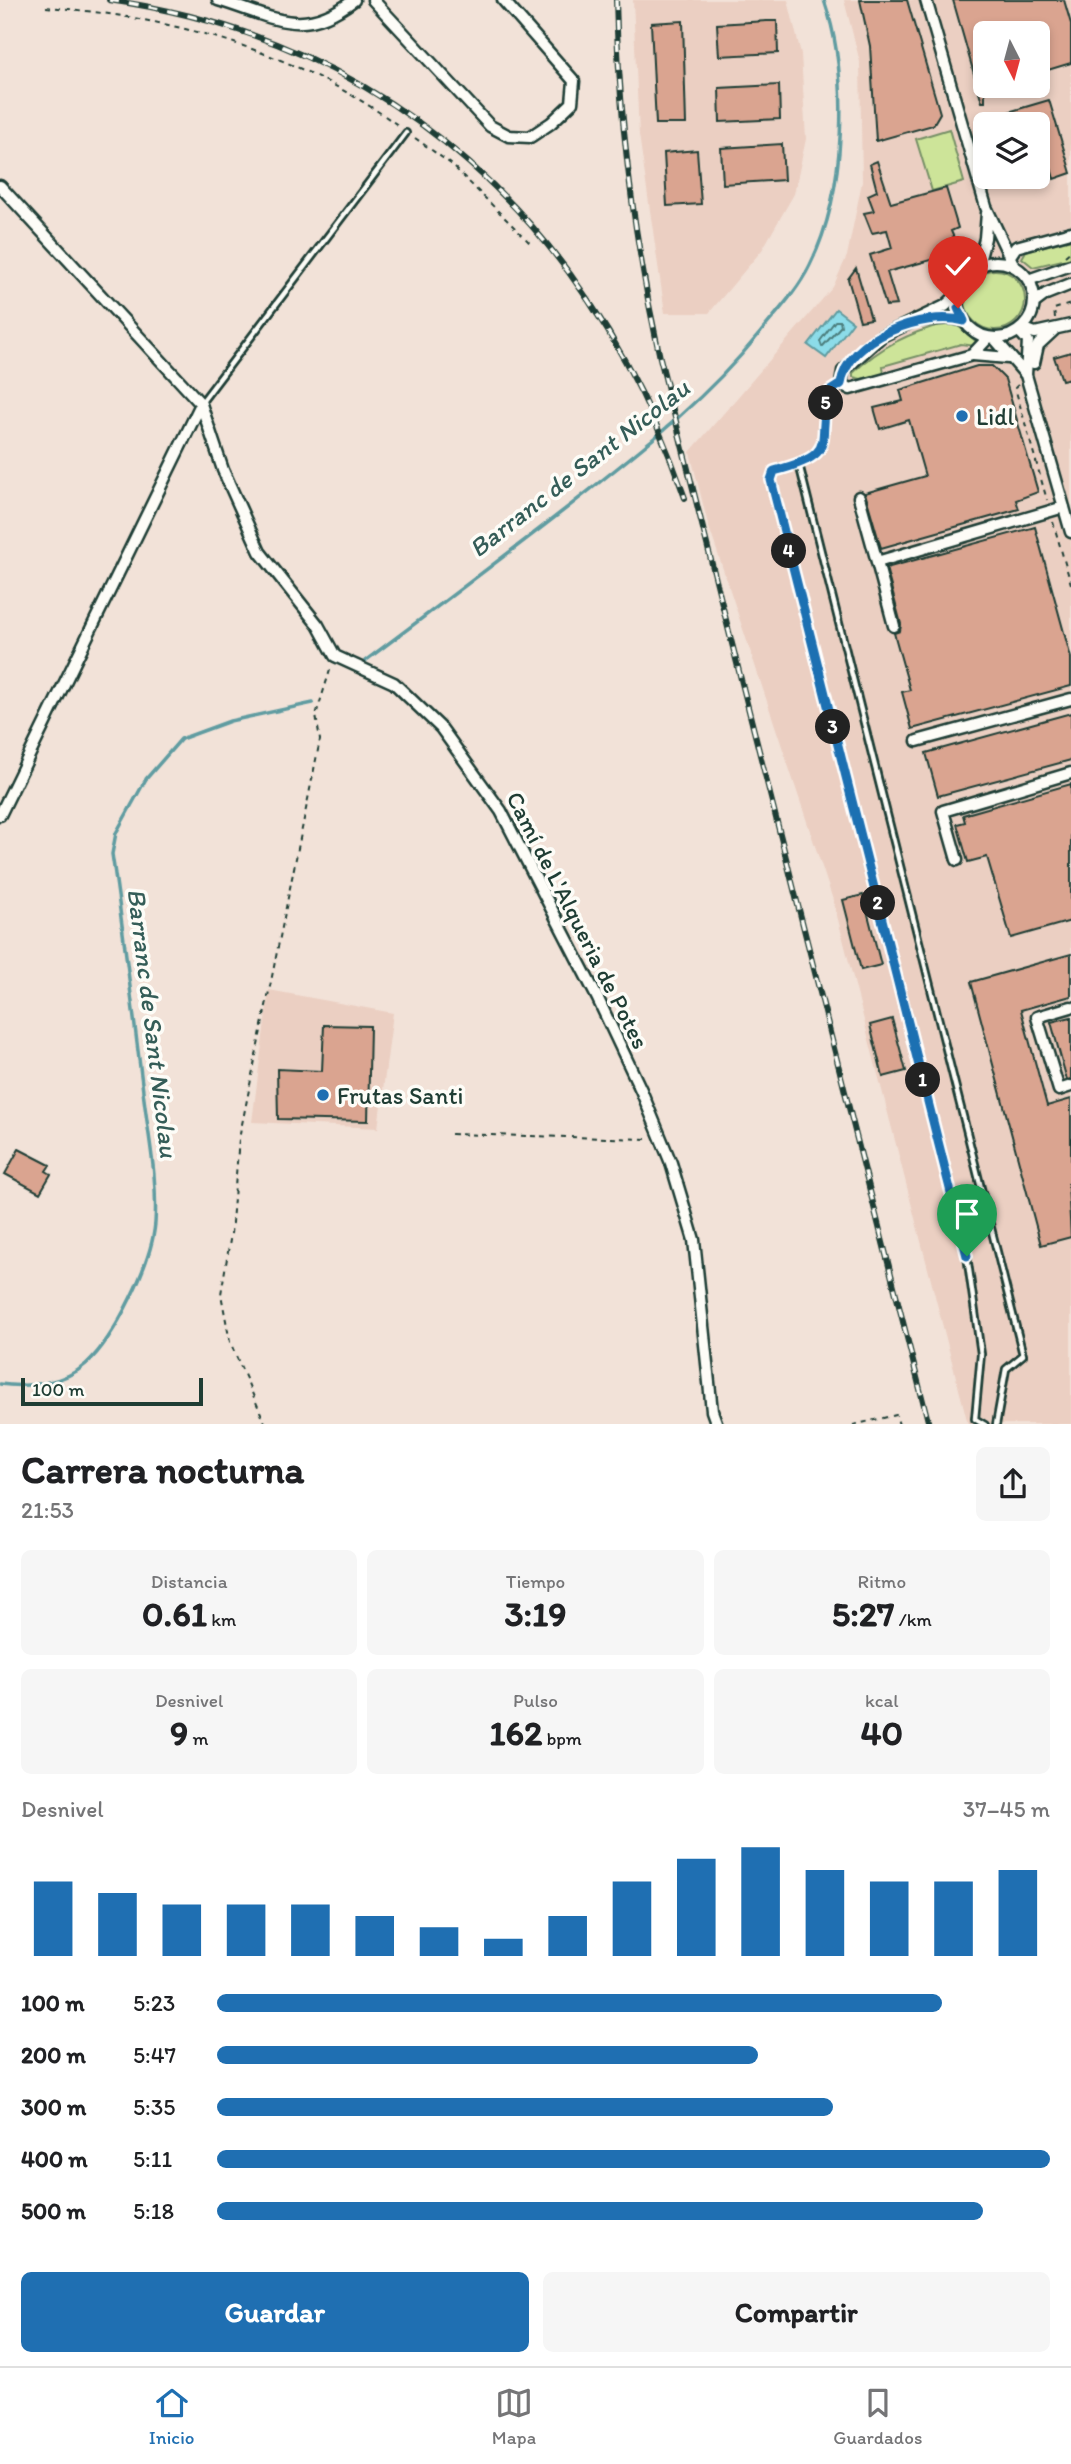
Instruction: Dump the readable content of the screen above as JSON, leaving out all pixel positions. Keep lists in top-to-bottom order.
{
  "streets": {
    "street": ["Camí de L'Alqueria de Potes"]
  },
  "water": ["Barranc de Sant Nicolau"],
  "places": ["Lidl", "Frutas Santi"],
  "scale_bar": "100 m",
  "north": "bottom",
  "page": {
    "pins": [
      "5",
      "4",
      "3",
      "2",
      "1"
    ],
    "scale": "100 m",
    "heading": ["Carrera nocturna", "21:53"],
    "stats": [
      ["Distancia", "0.61 km"],
      ["Tiempo", "3:19"],
      ["Ritmo", "5:27 /km"],
      ["Desnivel", "9 m"],
      ["Pulso", "162 bpm"],
      ["kcal", "40"]
    ],
    "chart": ["Desnivel", "37–45 m"],
    "list": [
      {
        "name": "100 m",
        "note": "5:23"
      },
      {
        "name": "200 m",
        "note": "5:47"
      },
      {
        "name": "300 m",
        "note": "5:35"
      },
      {
        "name": "400 m",
        "note": "5:11"
      },
      {
        "name": "500 m",
        "note": "5:18"
      }
    ],
    "buttons": ["Guardar", "Compartir"],
    "tabs": ["Inicio", "Mapa", "Guardados"]
  }
}
